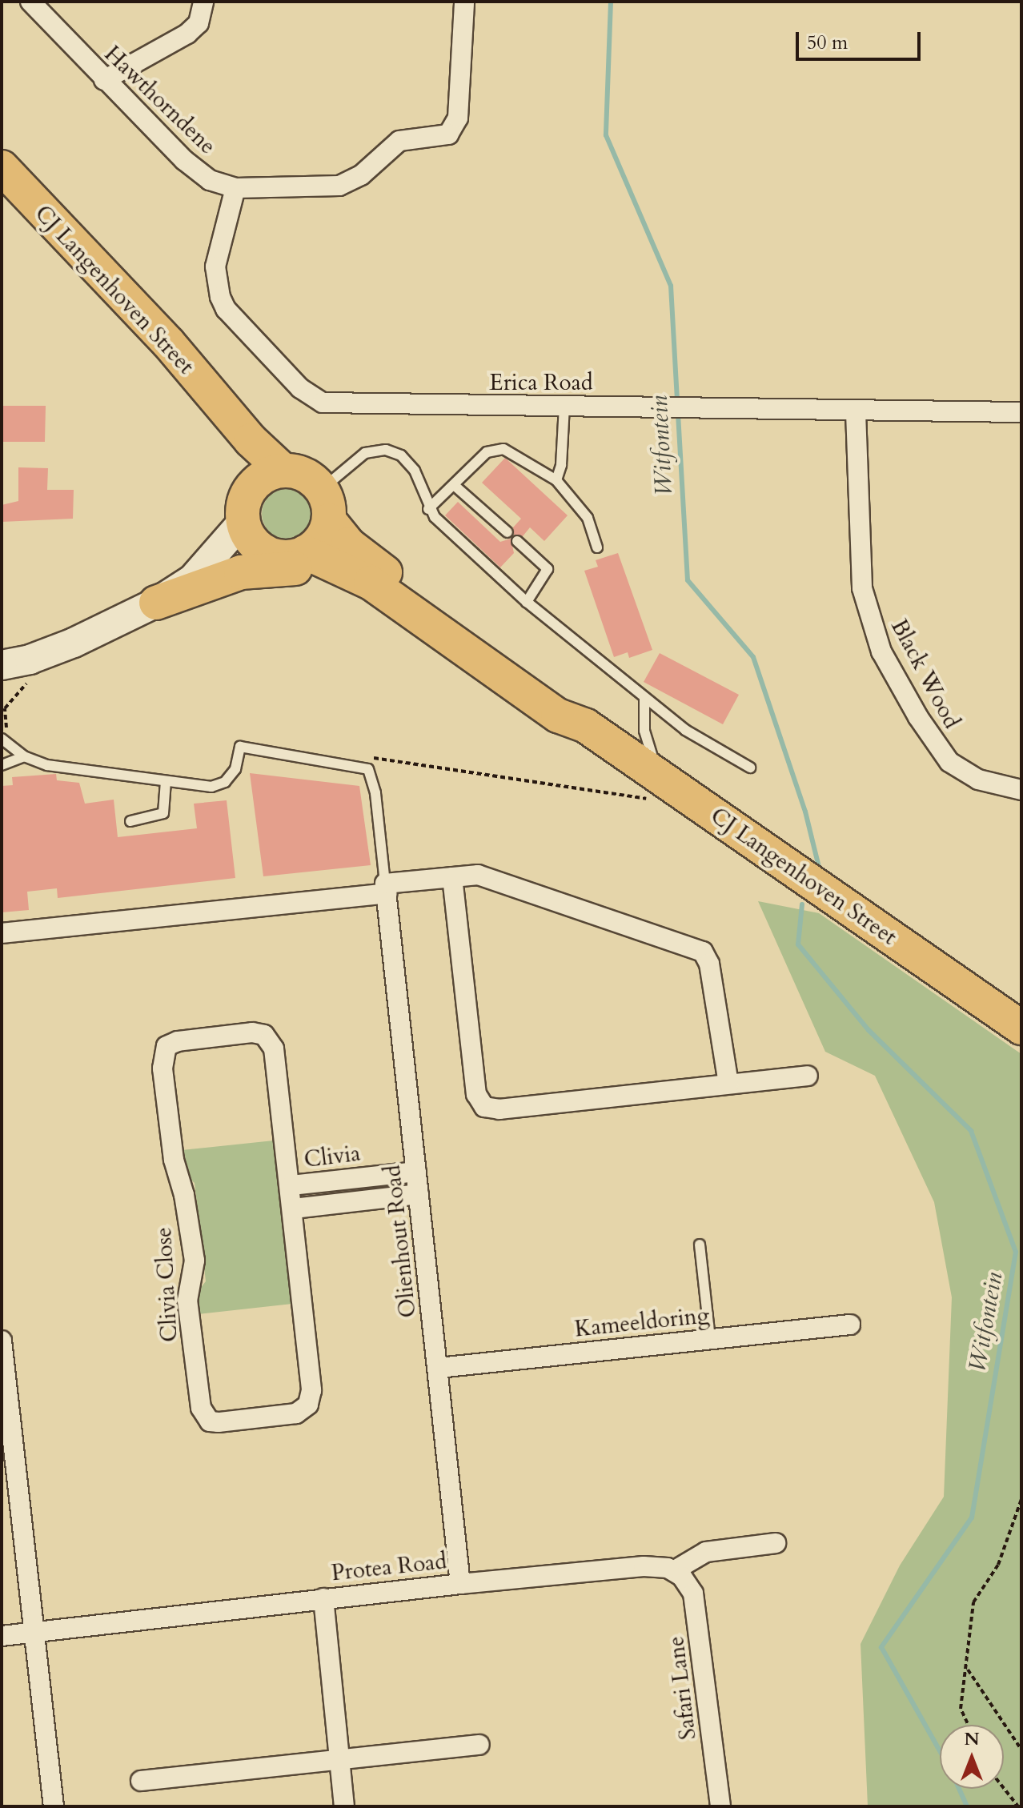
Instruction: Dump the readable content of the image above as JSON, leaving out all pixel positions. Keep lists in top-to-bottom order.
{
  "streets": {
    "highway": ["CJ Langenhoven Street"],
    "street": [
      "Hawthorndene",
      "Erica Road",
      "Black Wood",
      "Clivia",
      "Olienhout Road",
      "Clivia Close",
      "Kameeldoring",
      "Protea Road",
      "Safari Lane"
    ]
  },
  "crossings": [
    ["Hawthorndene", "Erica Road"],
    ["Erica Road", "Black Wood"],
    ["Clivia", "Olienhout Road"],
    ["Clivia", "Clivia Close"],
    ["Olienhout Road", "Kameeldoring"],
    ["Olienhout Road", "Protea Road"],
    ["Protea Road", "Safari Lane"]
  ],
  "water": ["Witfontein"],
  "scale_bar": "50 m",
  "north": "top"
}
